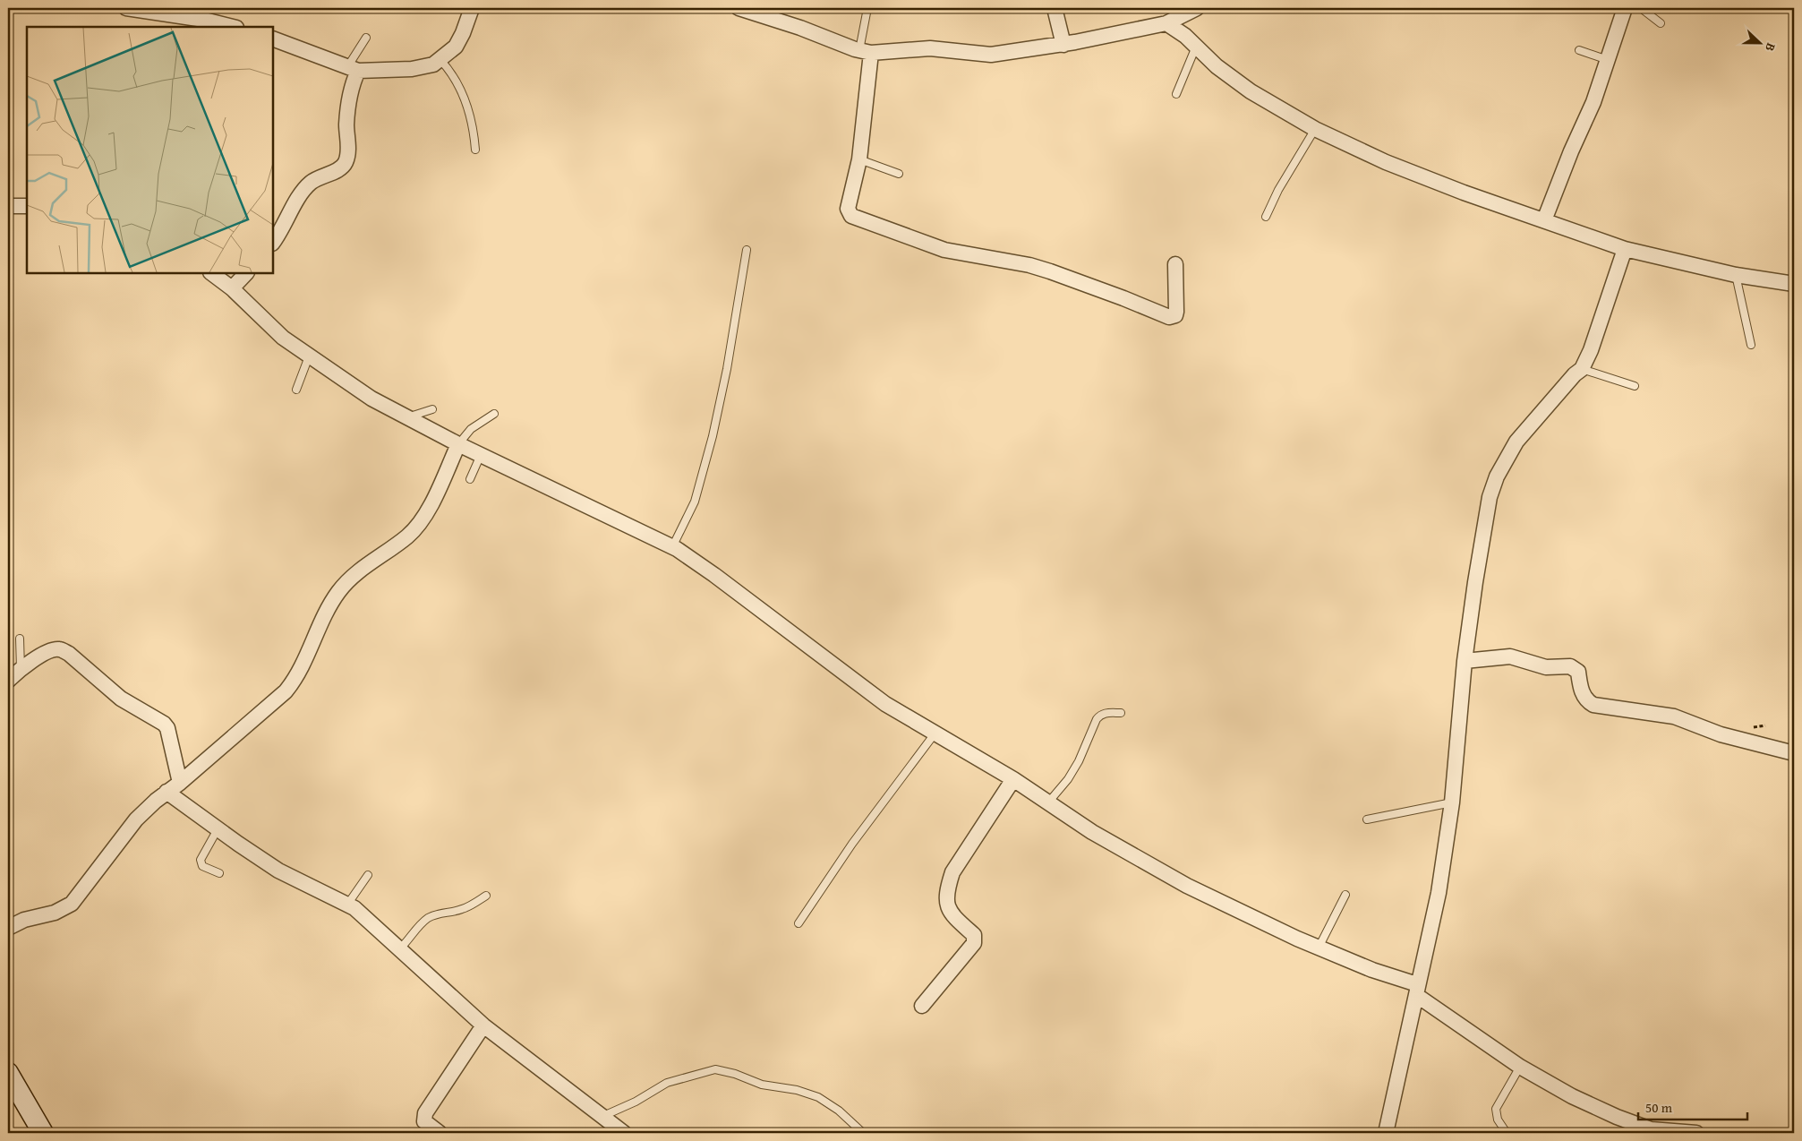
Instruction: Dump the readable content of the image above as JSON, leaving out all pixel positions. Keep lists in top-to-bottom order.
{
  "scale_bar": "50 m",
  "north": "right"
}
